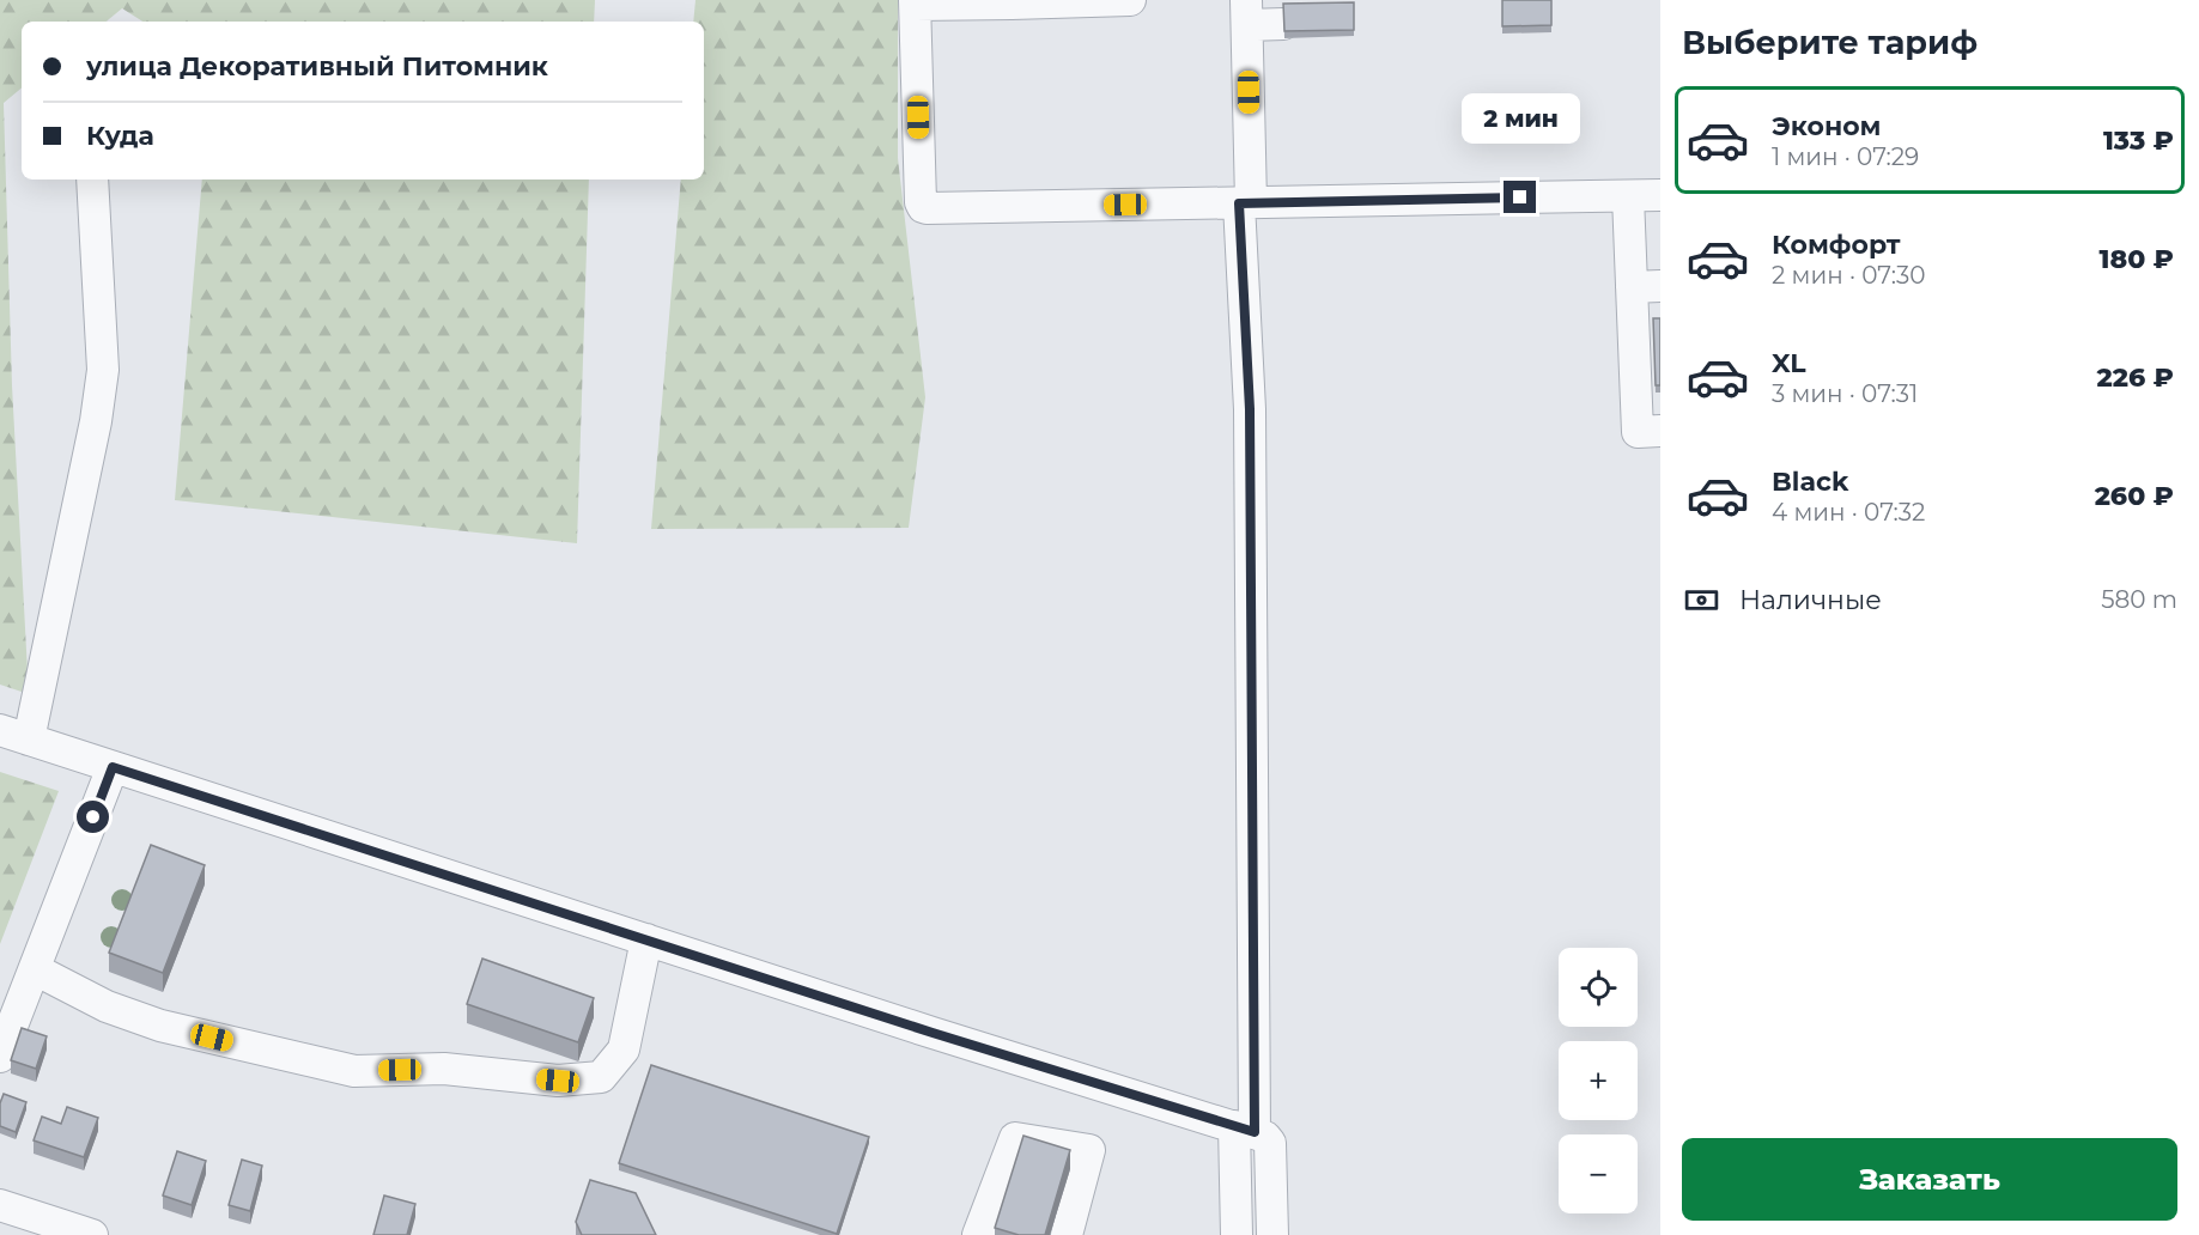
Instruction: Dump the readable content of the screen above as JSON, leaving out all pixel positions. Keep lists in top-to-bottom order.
{
  "page": {
    "heading": "Выберите тариф",
    "banner": ["улица Декоративный Питомник", "Куда"],
    "list": [
      {
        "name": "Эконом",
        "note": "1 мин · 07:29",
        "value": "133 ₽"
      },
      {
        "name": "Комфорт",
        "note": "2 мин · 07:30",
        "value": "180 ₽"
      },
      {
        "name": "XL",
        "note": "3 мин · 07:31",
        "value": "226 ₽"
      },
      {
        "name": "Black",
        "note": "4 мин · 07:32",
        "value": "260 ₽"
      }
    ],
    "bubble": "2 мин",
    "pay": ["Наличные", "580 m"],
    "map_buttons": ["+", "−"],
    "buttons": "Заказать"
  }
}
